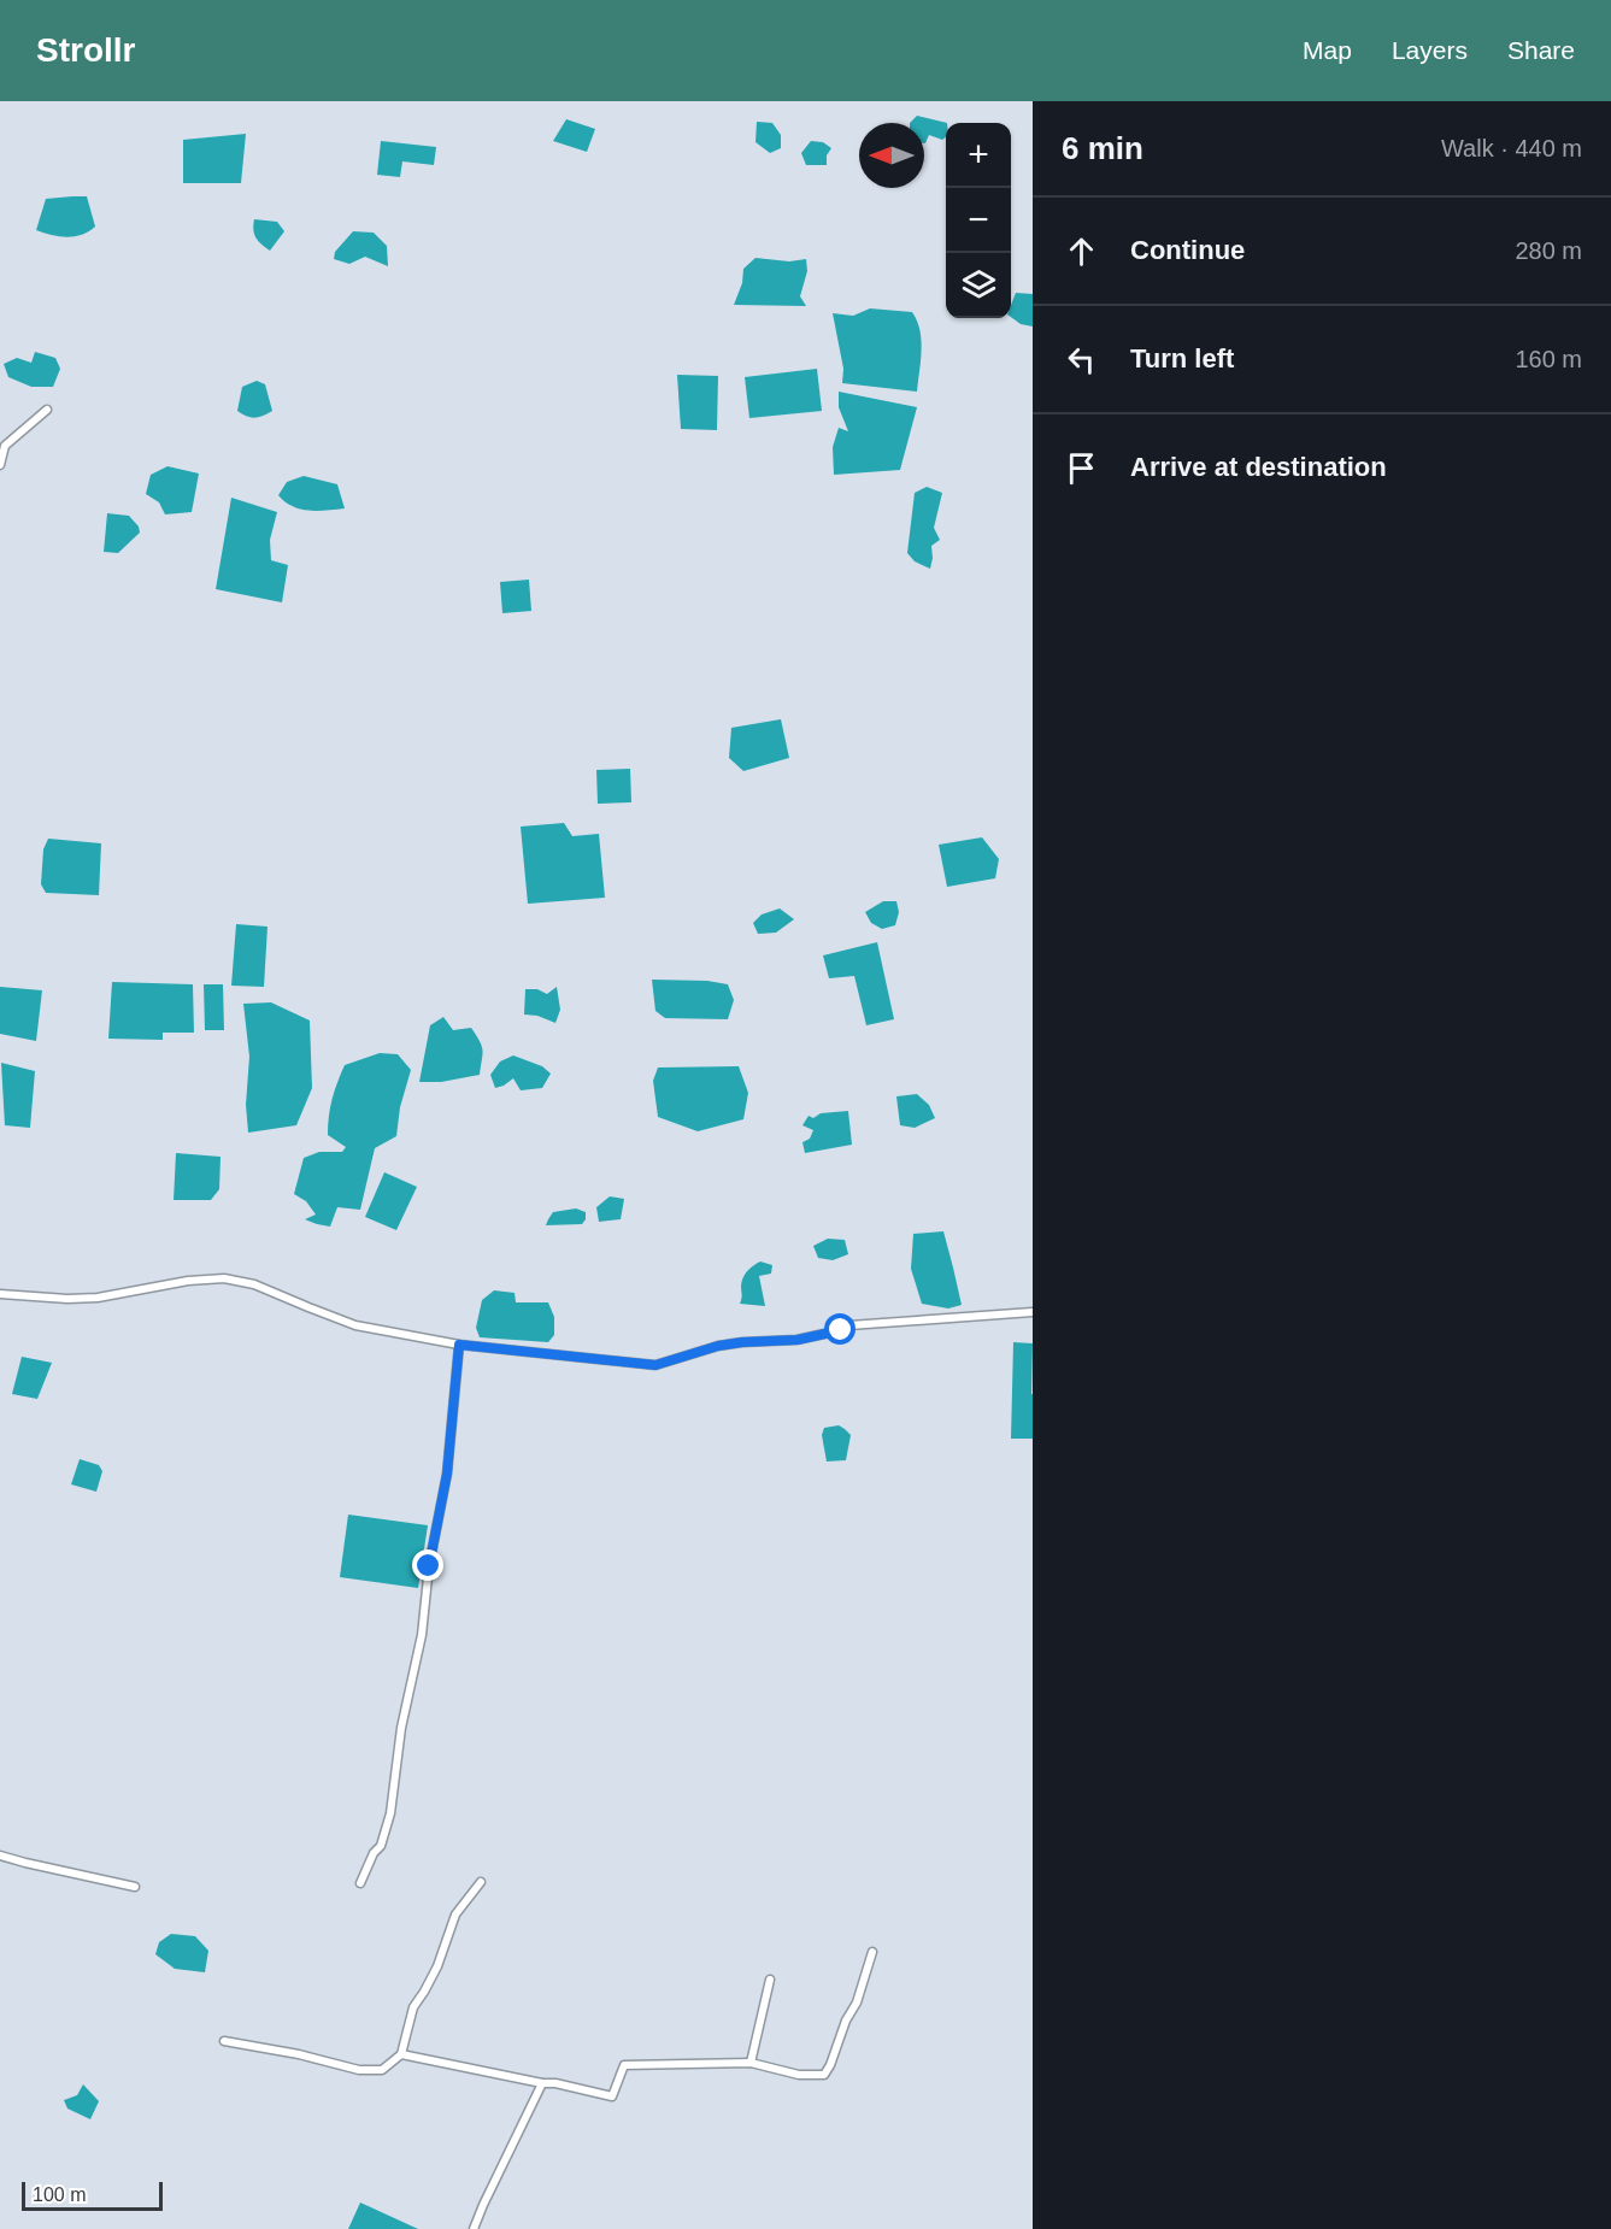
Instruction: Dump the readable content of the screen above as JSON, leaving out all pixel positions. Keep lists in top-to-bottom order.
{
  "scale_bar": "100 m",
  "north": "left",
  "page": {
    "header": "Strollr",
    "nav": ["Map", "Layers", "Share"],
    "heading": ["6 min", "Walk · 440 m"],
    "map_buttons": ["+", "−"],
    "list": [
      ["Continue", "280 m"],
      ["Turn left", "160 m"],
      "Arrive at destination"
    ],
    "scale": "100 m"
  }
}
